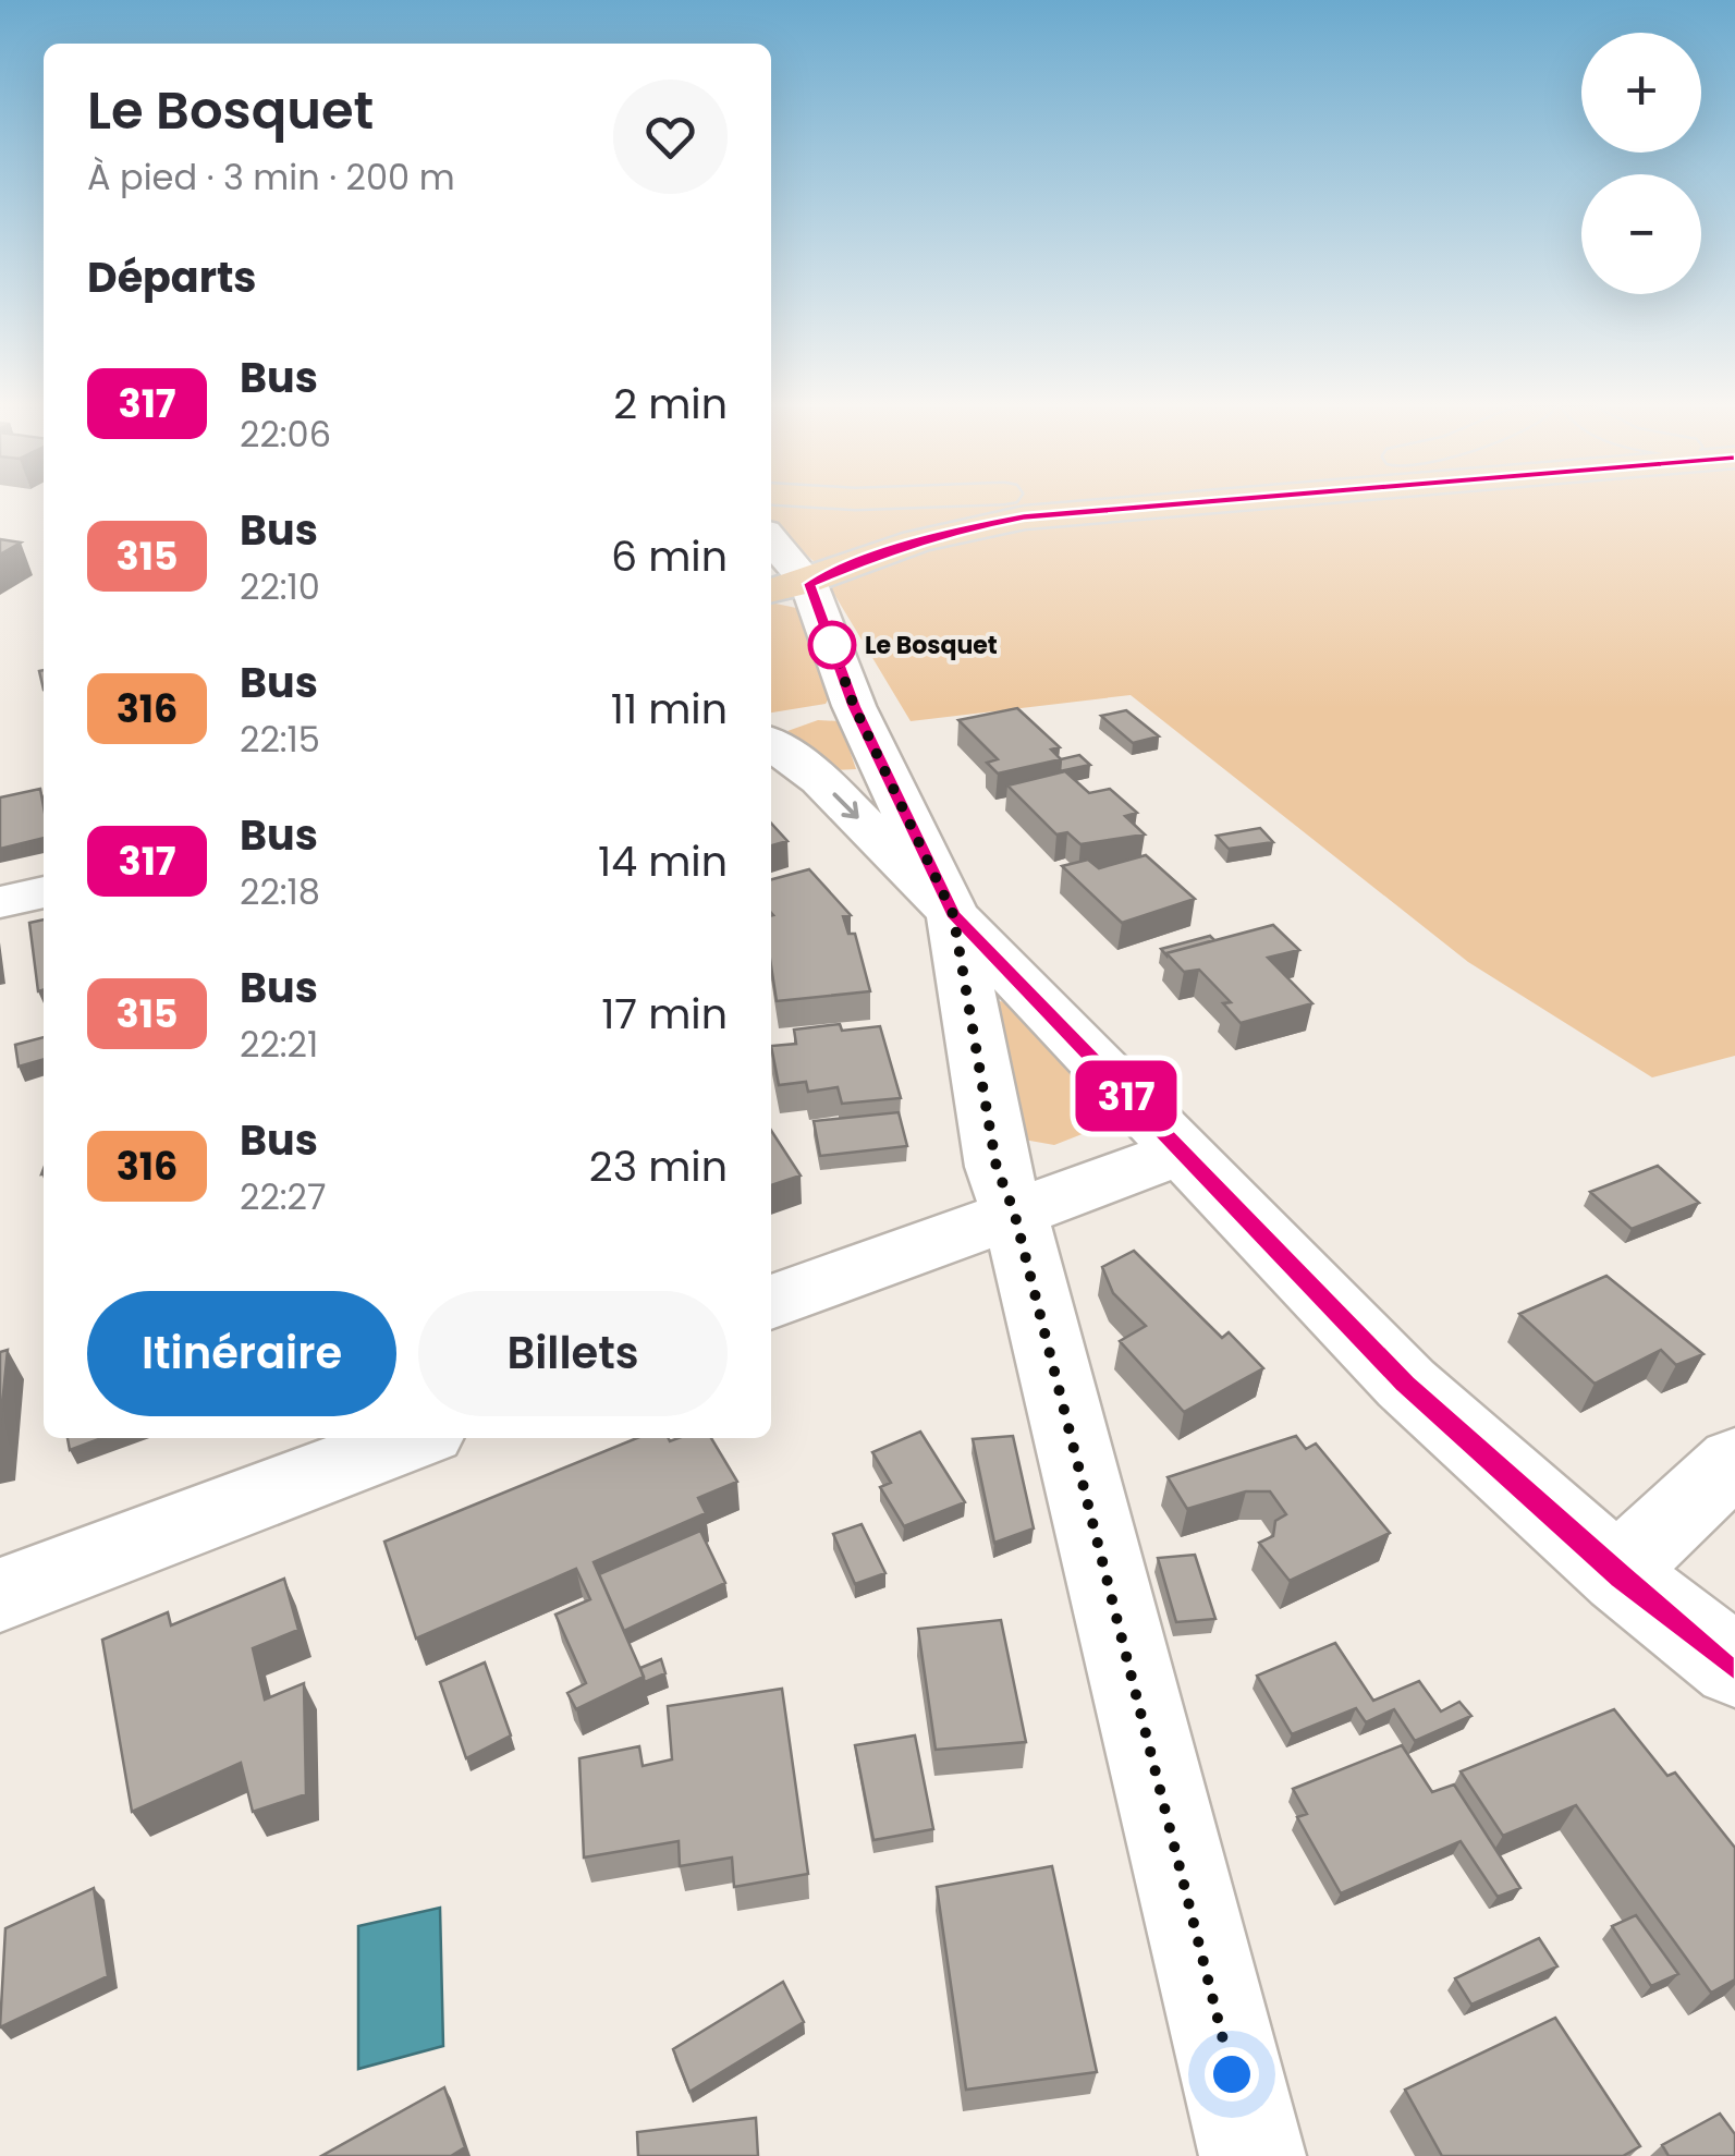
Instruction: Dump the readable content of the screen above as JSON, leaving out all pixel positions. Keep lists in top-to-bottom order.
{
  "places": ["Le Bosquet"],
  "lines": ["bus line 317"],
  "page": {
    "on_map": "317",
    "map_buttons": ["+", "−"],
    "heading": [
      ["Le Bosquet", "À pied · 3 min · 200 m"],
      "Départs"
    ],
    "list": [
      {
        "mark": "317",
        "name": "Bus",
        "note": "22:06",
        "value": "2 min"
      },
      {
        "mark": "315",
        "name": "Bus",
        "note": "22:10",
        "value": "6 min"
      },
      {
        "mark": "316",
        "name": "Bus",
        "note": "22:15",
        "value": "11 min"
      },
      {
        "mark": "317",
        "name": "Bus",
        "note": "22:18",
        "value": "14 min"
      },
      {
        "mark": "315",
        "name": "Bus",
        "note": "22:21",
        "value": "17 min"
      },
      {
        "mark": "316",
        "name": "Bus",
        "note": "22:27",
        "value": "23 min"
      }
    ],
    "buttons": ["Itinéraire", "Billets"]
  }
}
